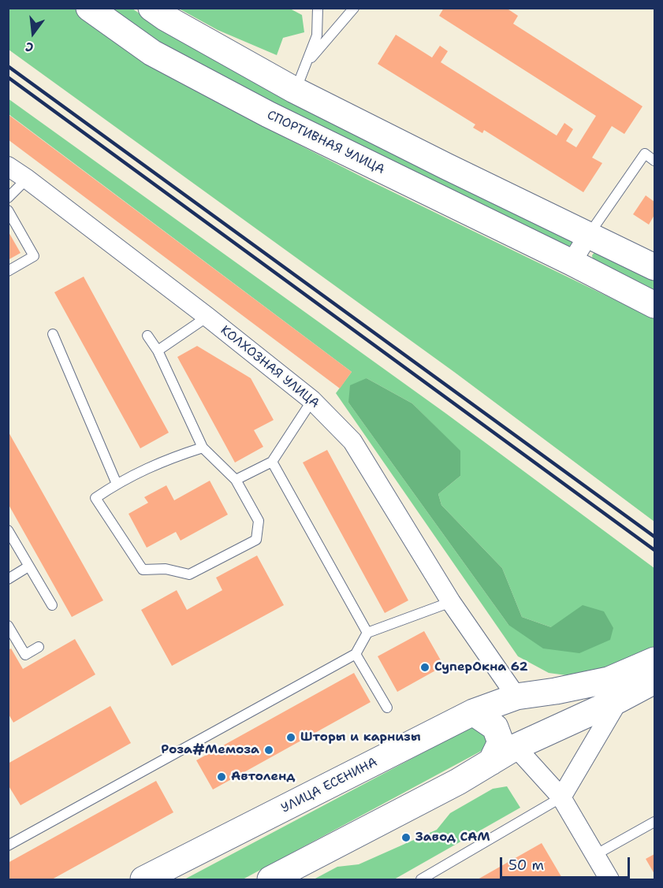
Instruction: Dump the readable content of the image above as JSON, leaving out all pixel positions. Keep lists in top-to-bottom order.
{
  "streets": {
    "main road": ["СПОРТИВНАЯ УЛИЦА", "УЛИЦА ЕСЕНИНА"],
    "street": ["КОЛХОЗНАЯ УЛИЦА"]
  },
  "crossings": [
    ["КОЛХОЗНАЯ УЛИЦА", "УЛИЦА ЕСЕНИНА"]
  ],
  "places": [
    "СуперОкна 62",
    "Шторы и карнизы",
    "Роза#Мемоза",
    "Автоленд",
    "Завод САМ"
  ],
  "scale_bar": "50 m",
  "north": "bottom"
}
